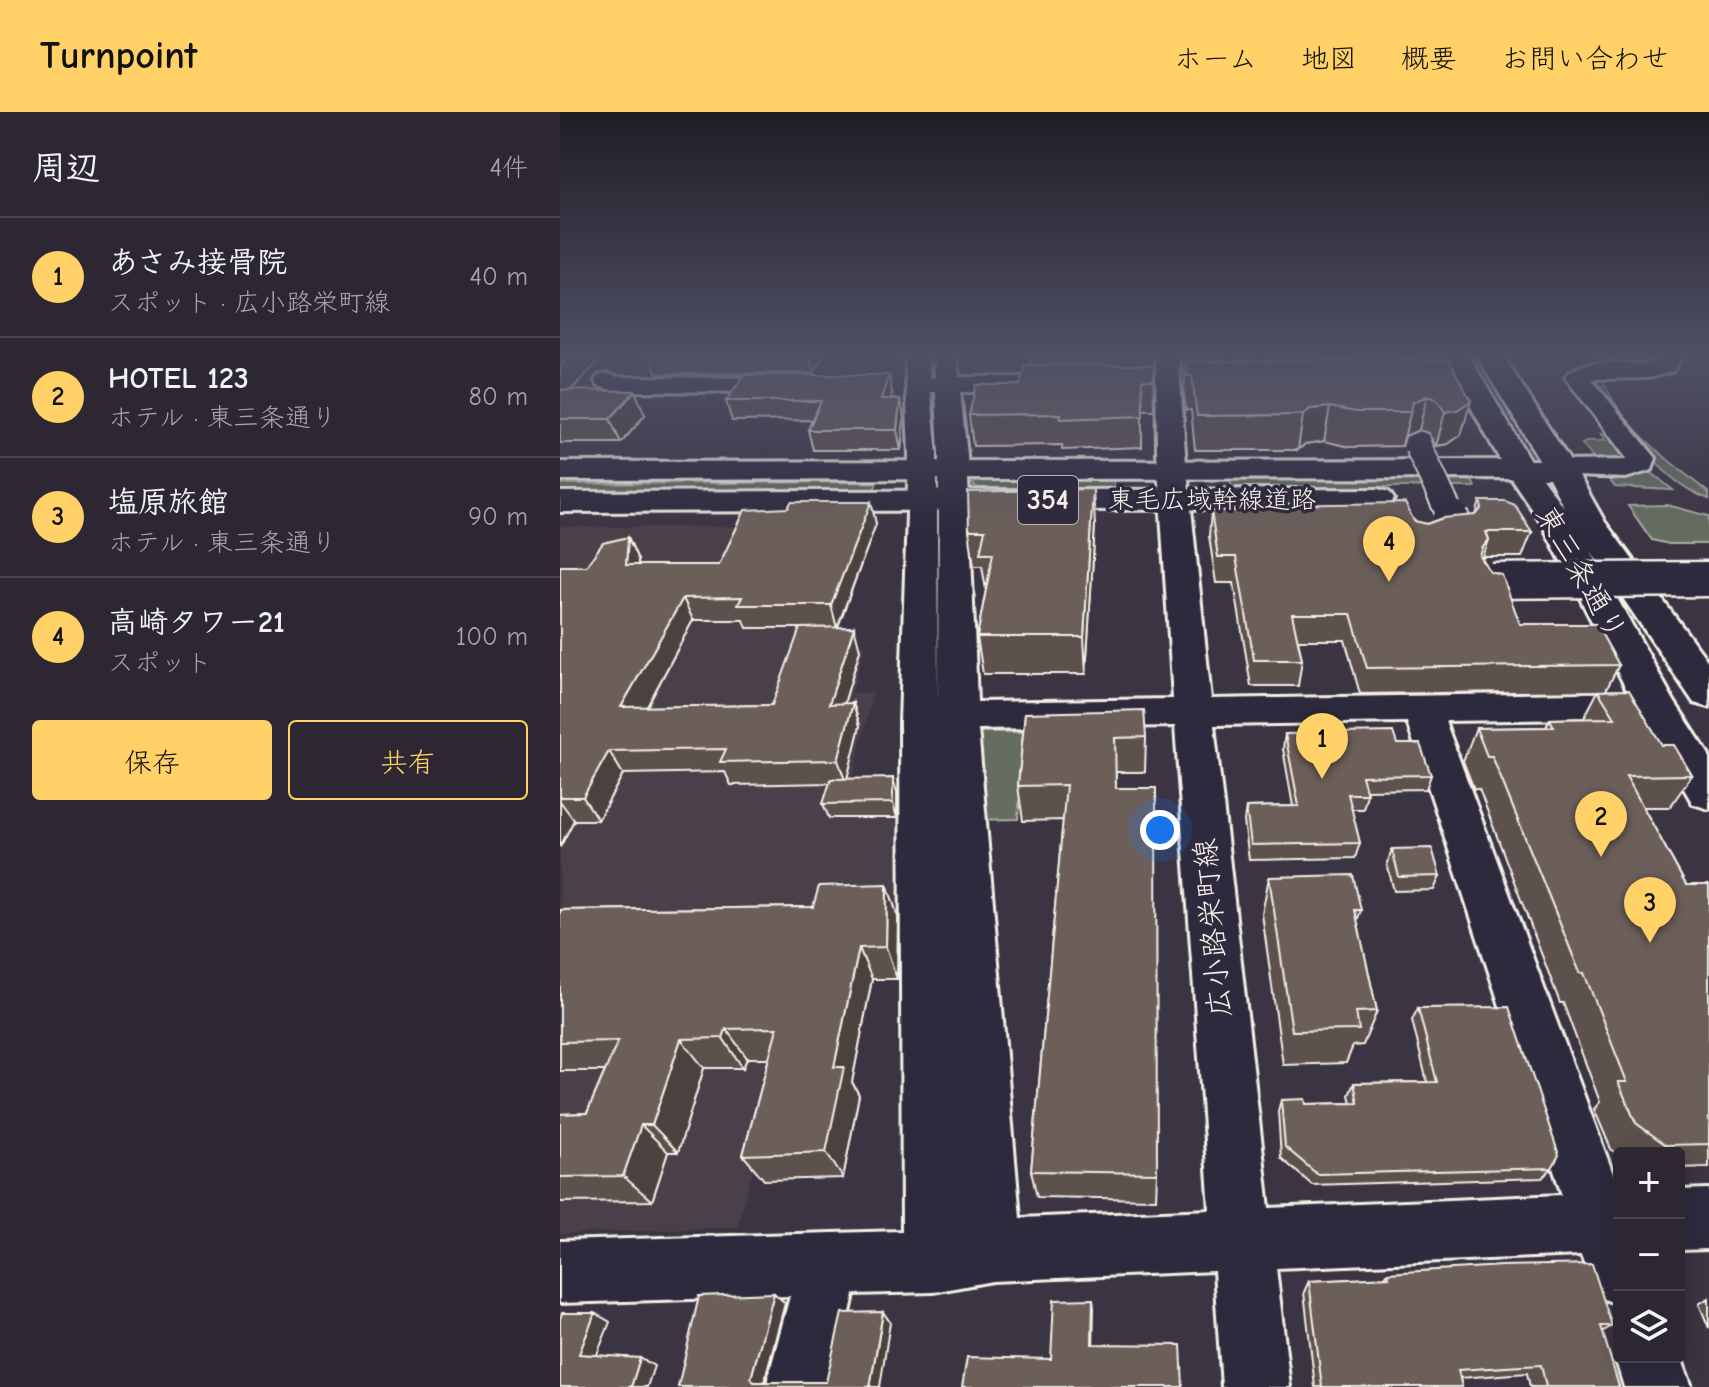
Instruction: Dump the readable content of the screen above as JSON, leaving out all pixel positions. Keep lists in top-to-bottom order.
{
  "streets": {
    "main road": ["354", "東毛広域幹線道路", "東三条通り"],
    "street": ["広小路栄町線"]
  },
  "crossings": [
    ["東毛広域幹線道路", "東三条通り"],
    ["東毛広域幹線道路", "広小路栄町線"]
  ],
  "page": {
    "header": "Turnpoint",
    "nav": [
      "ホーム",
      "地図",
      "概要",
      "お問い合わせ"
    ],
    "heading": ["周辺", "4件"],
    "list": [
      {
        "mark": "1",
        "name": "あさみ接骨院",
        "note": "スポット · 広小路栄町線",
        "value": "40 m"
      },
      {
        "mark": "2",
        "name": "HOTEL 123",
        "note": "ホテル · 東三条通り",
        "value": "80 m"
      },
      {
        "mark": "3",
        "name": "塩原旅館",
        "note": "ホテル · 東三条通り",
        "value": "90 m"
      },
      {
        "mark": "4",
        "name": "高崎タワー21",
        "note": "スポット",
        "value": "100 m"
      }
    ],
    "pins": [
      "4",
      "1",
      "2",
      "3"
    ],
    "buttons": ["保存", "共有"],
    "map_buttons": ["+", "−"]
  }
}
